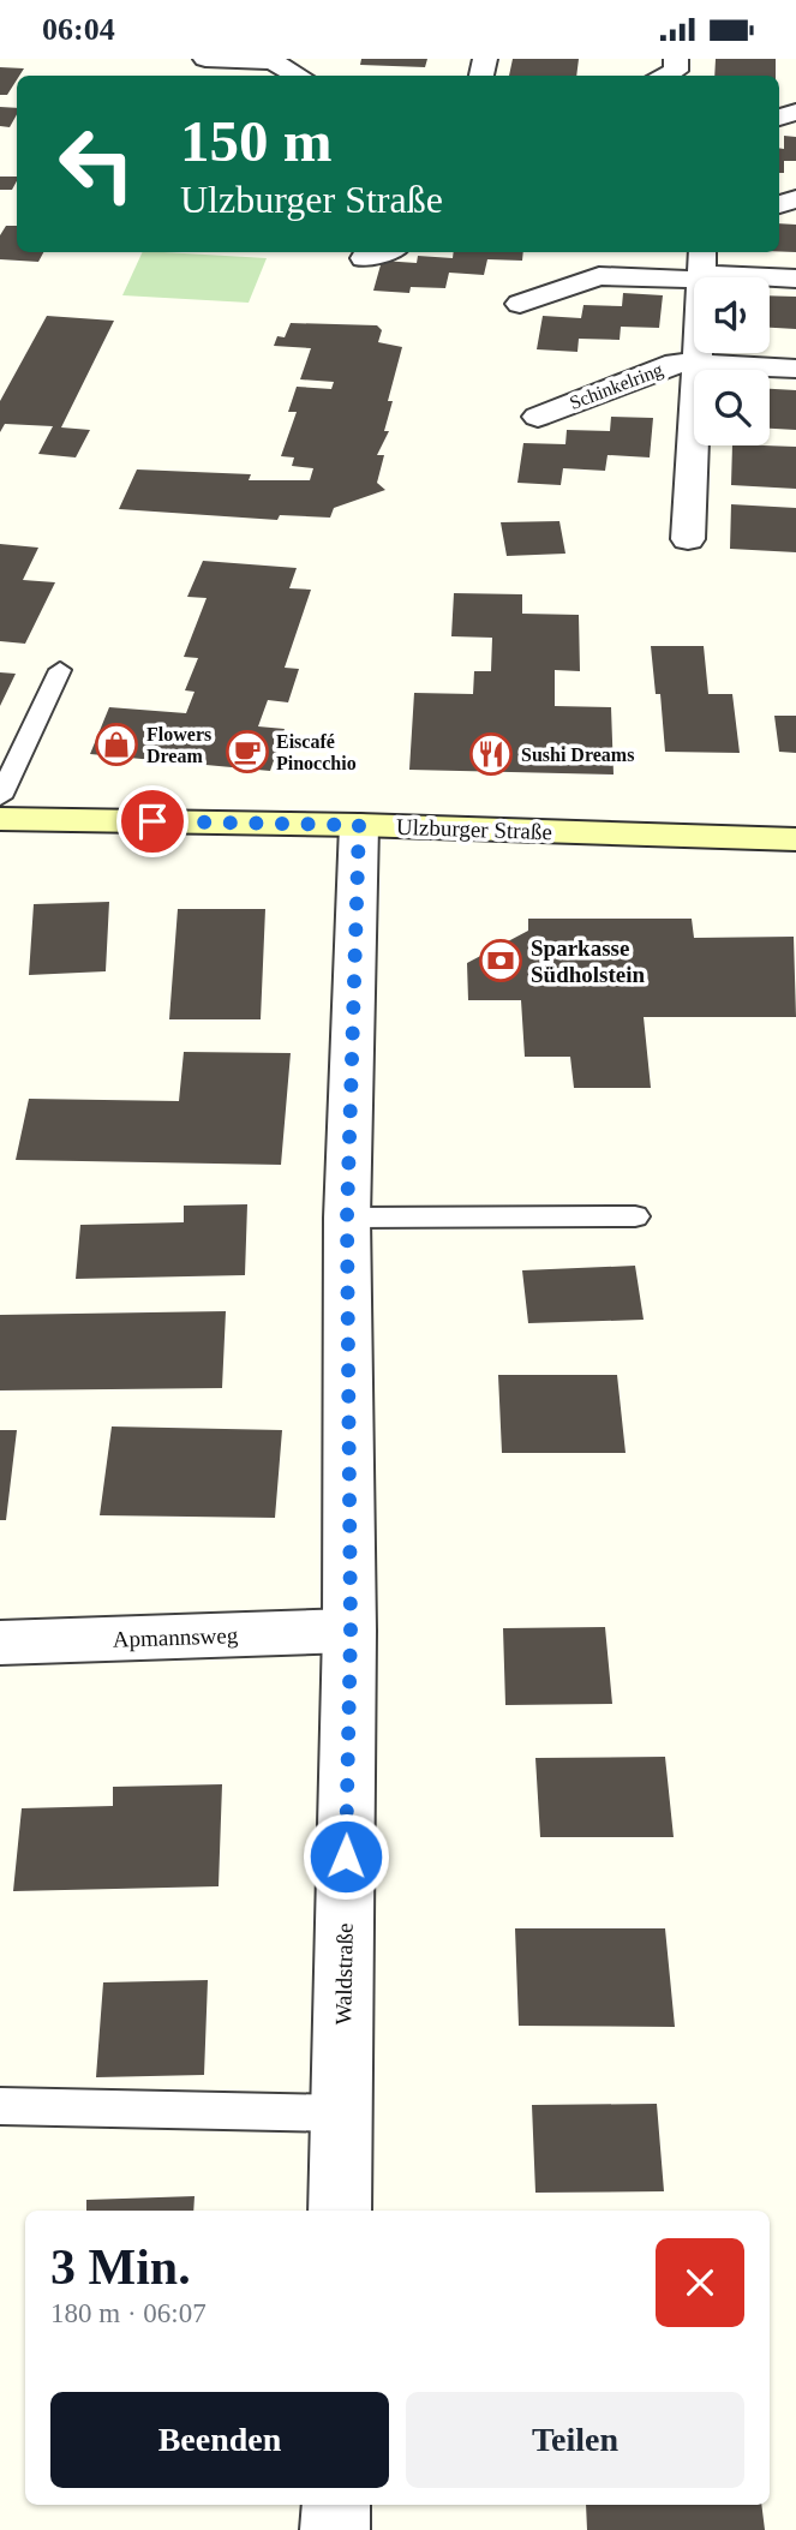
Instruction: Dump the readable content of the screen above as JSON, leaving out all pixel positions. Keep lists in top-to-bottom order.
{
  "streets": {
    "main road": ["Ulzburger Straße"],
    "street": ["Schinkelring", "Apmannsweg", "Waldstraße"]
  },
  "crossings": [
    ["Ulzburger Straße", "Waldstraße"],
    ["Apmannsweg", "Waldstraße"]
  ],
  "places": {
    "shop": ["Flowers Dream"],
    "cafe": ["Eiscafé Pinocchio"],
    "restaurant": ["Sushi Dreams"],
    "bank": ["Sparkasse Südholstein"]
  },
  "page": {
    "status": "06:04",
    "turn": ["150 m", "Ulzburger Straße"],
    "heading": ["3 Min.", "180 m · 06:07"],
    "buttons": ["Beenden", "Teilen"]
  }
}
